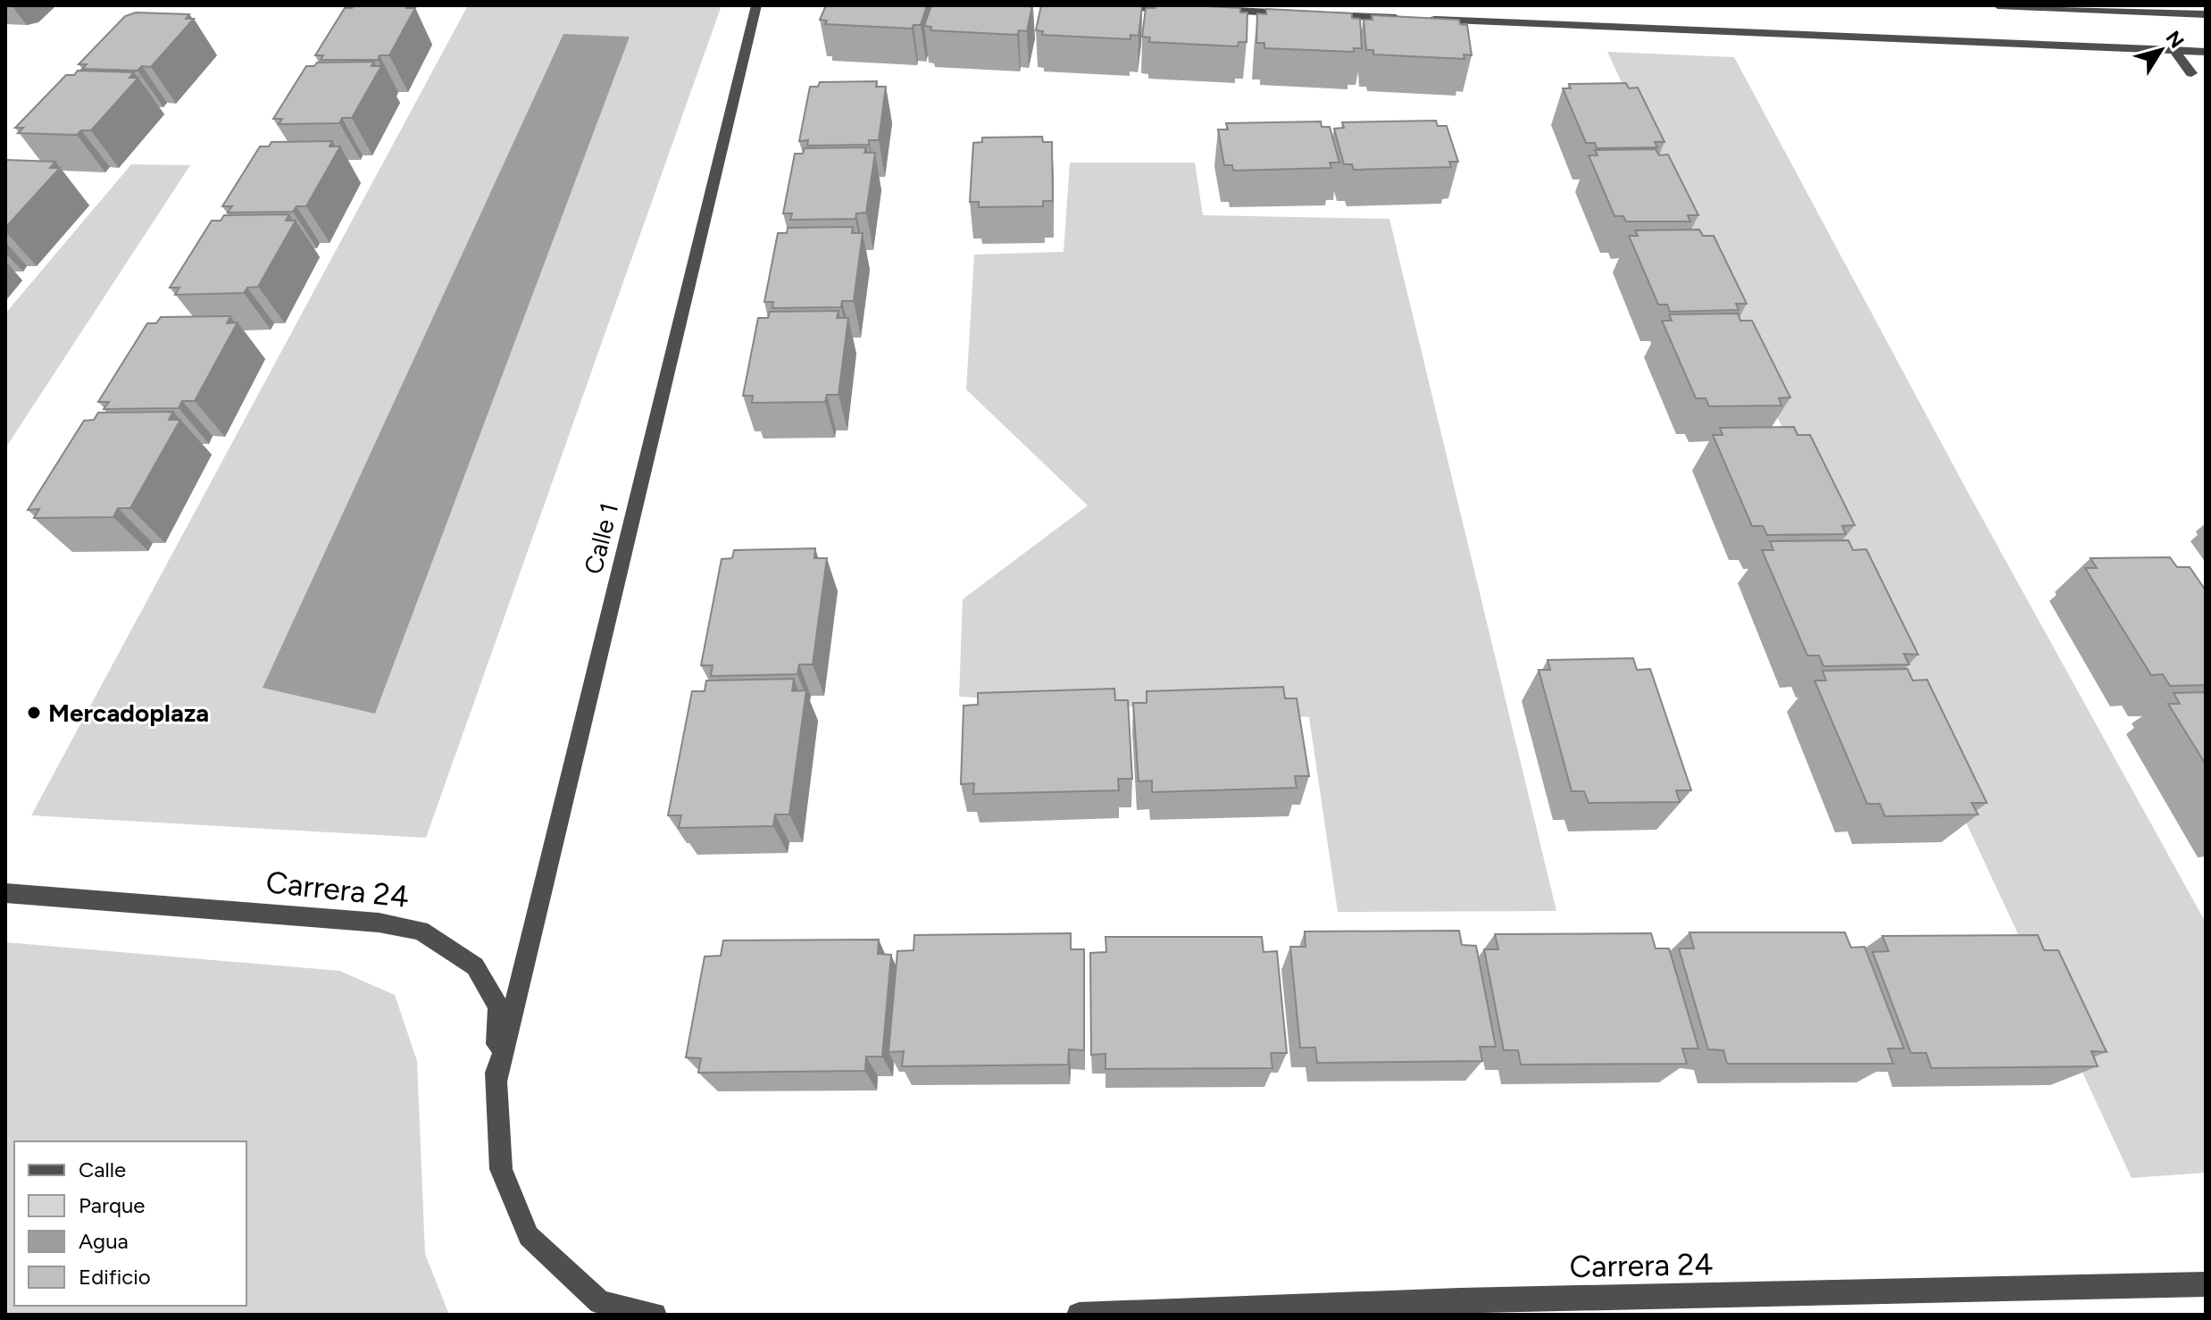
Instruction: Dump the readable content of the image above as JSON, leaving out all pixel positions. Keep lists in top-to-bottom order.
{
  "streets": {
    "street": ["Calle 1", "Carrera 24"]
  },
  "crossings": [
    ["Calle 1", "Carrera 24"]
  ],
  "places": ["Mercadoplaza"],
  "legend": [
    "Calle",
    "Parque",
    "Agua",
    "Edificio"
  ],
  "north": "top right"
}
